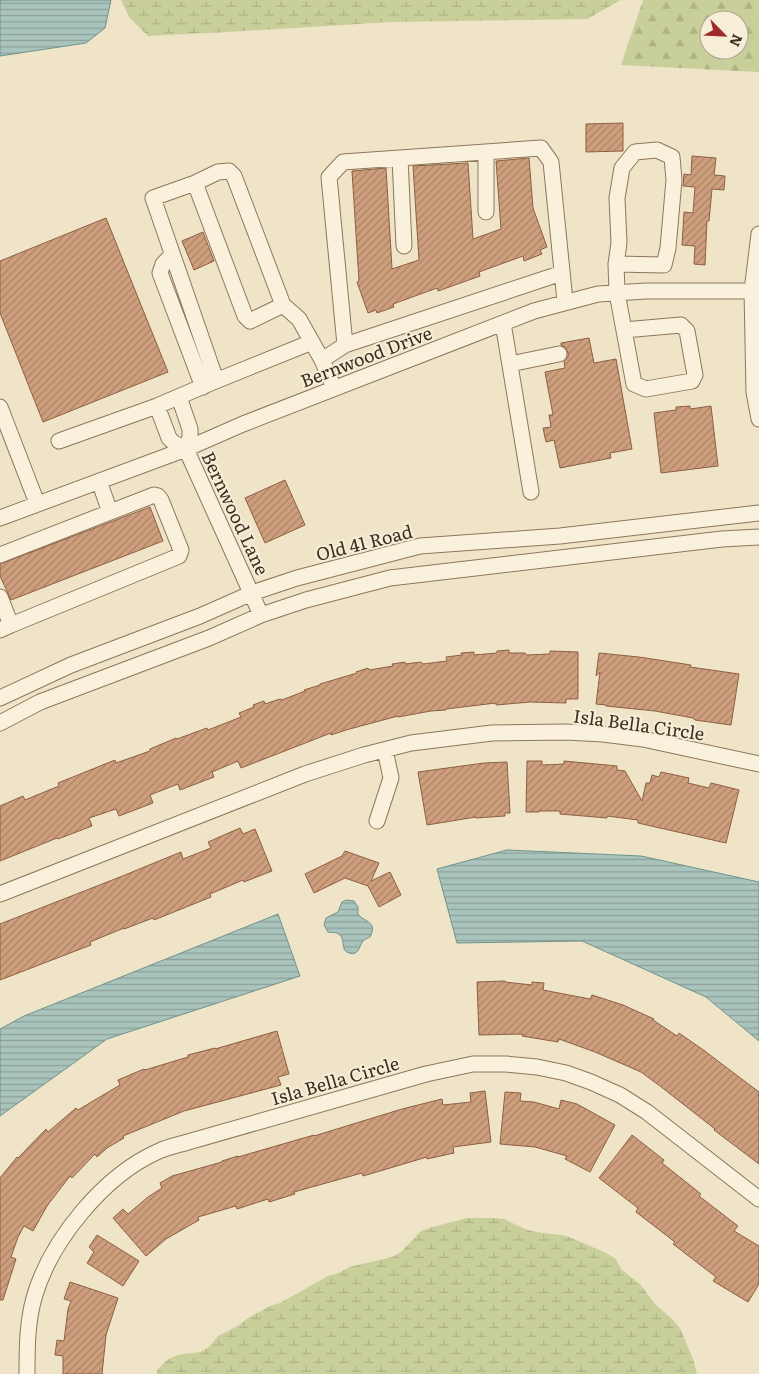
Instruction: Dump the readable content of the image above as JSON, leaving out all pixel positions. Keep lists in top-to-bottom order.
{
  "streets": {
    "street": [
      "Bernwood Drive",
      "Bernwood Lane",
      "Old 41 Road",
      "Isla Bella Circle"
    ]
  },
  "crossings": [
    ["Bernwood Drive", "Bernwood Lane"],
    ["Bernwood Lane", "Old 41 Road"]
  ],
  "north": "bottom right"
}
